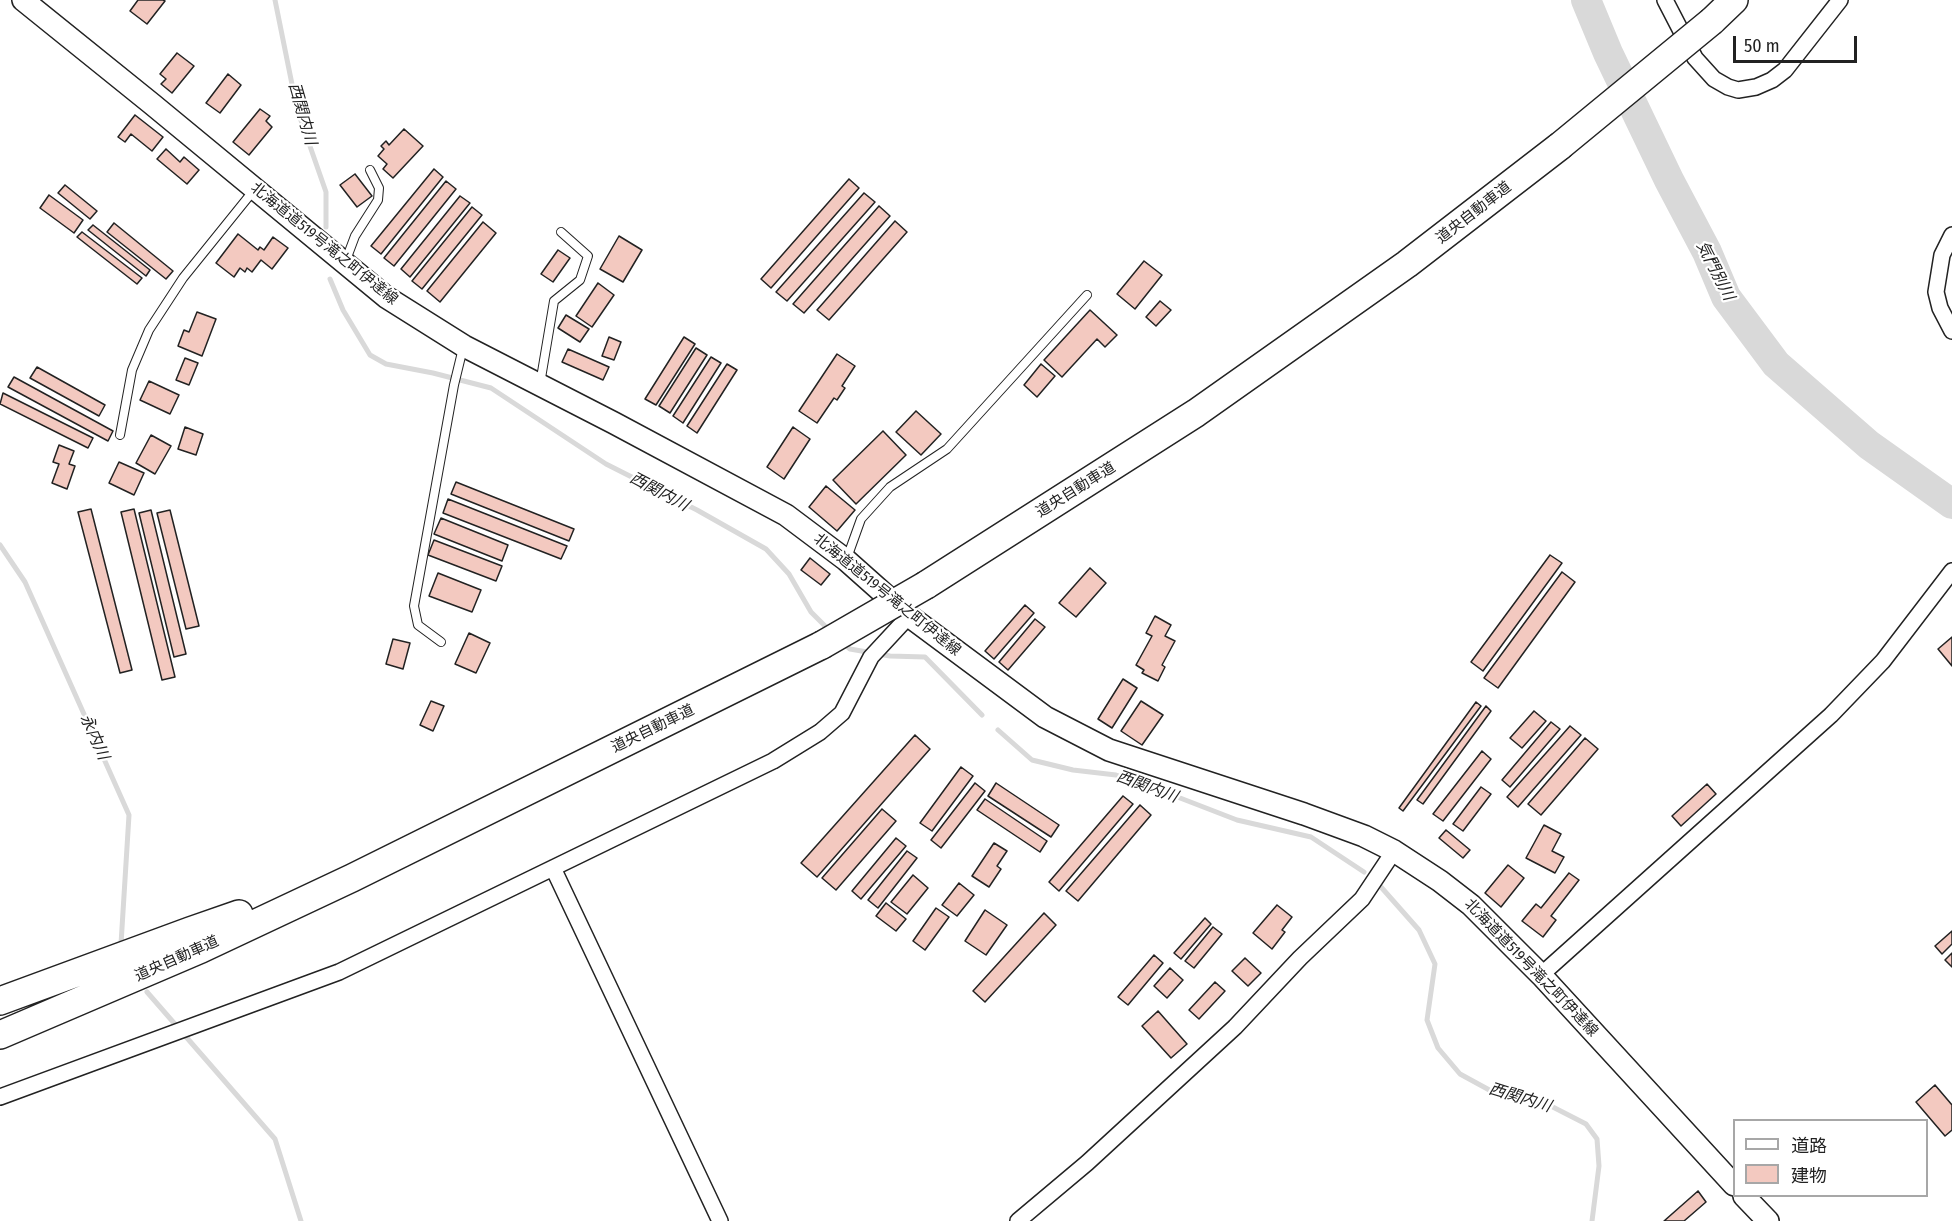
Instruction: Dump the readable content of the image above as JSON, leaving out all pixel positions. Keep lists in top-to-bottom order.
{
  "streets": {
    "highway": ["道央自動車道"],
    "main road": ["北海道道519号滝之町伊達線"]
  },
  "water": ["西関内川", "気門別川", "永内川"],
  "legend": ["道路", "建物"],
  "scale_bar": "50 m"
}
